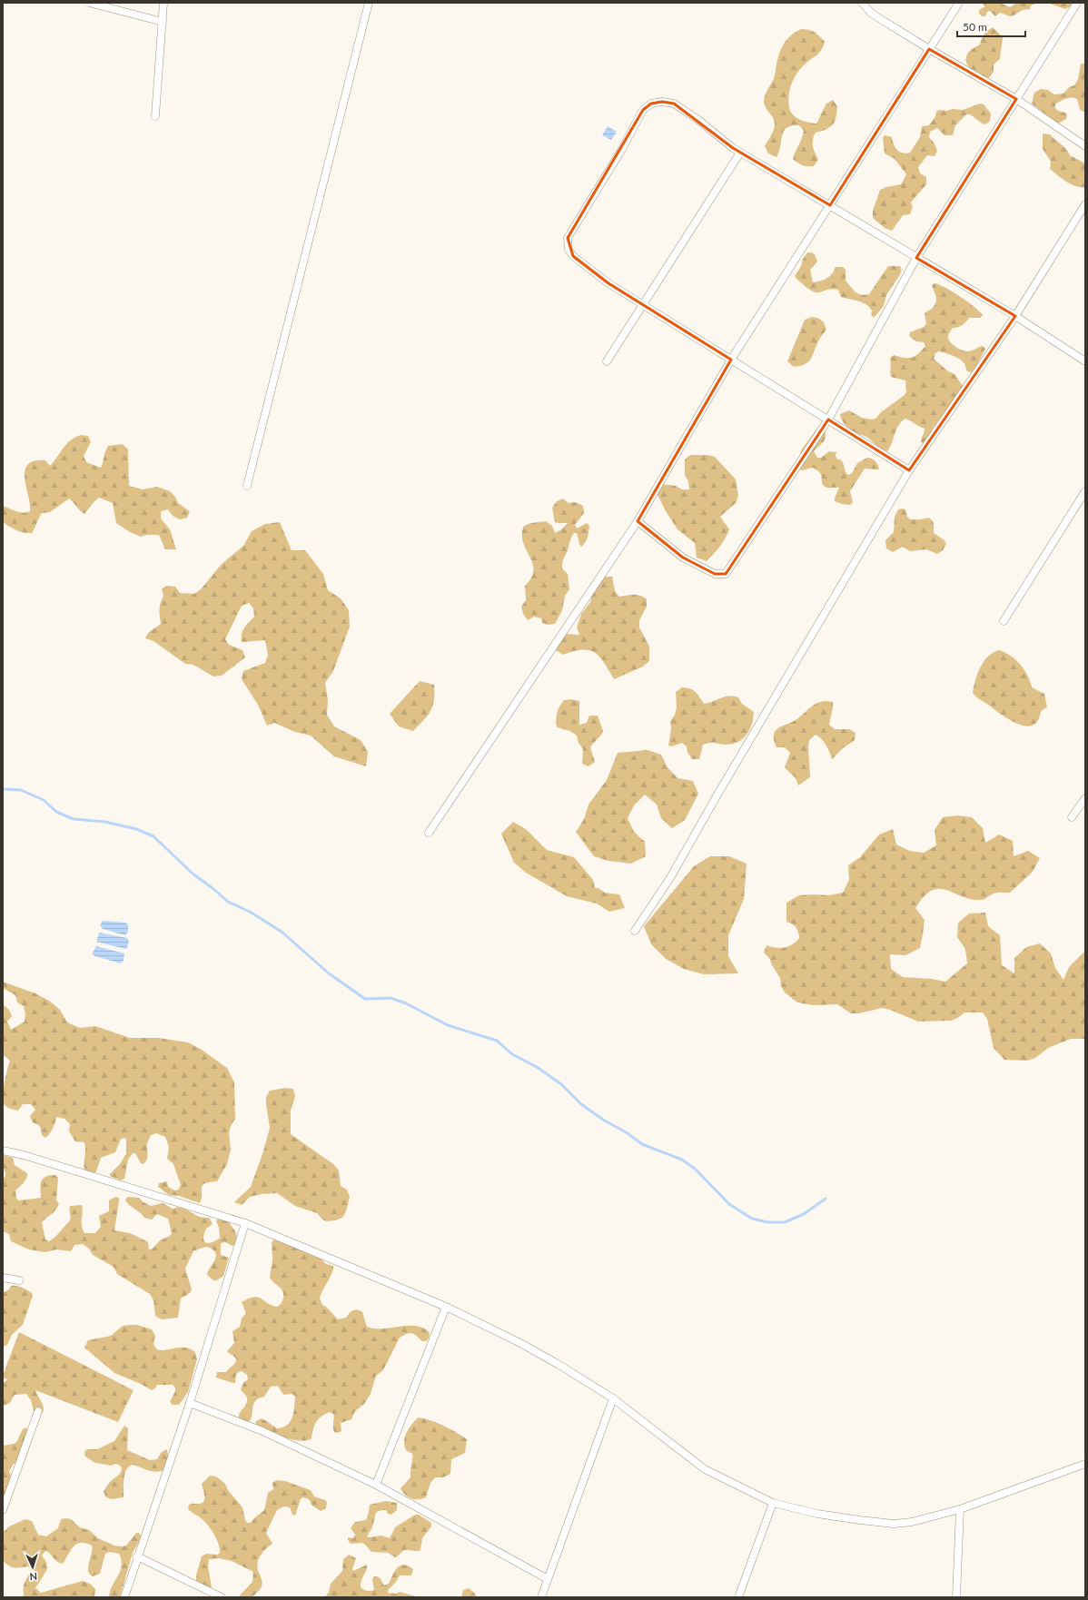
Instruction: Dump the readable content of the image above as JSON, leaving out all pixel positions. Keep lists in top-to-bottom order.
{
  "scale_bar": "50 m",
  "north": "bottom"
}
